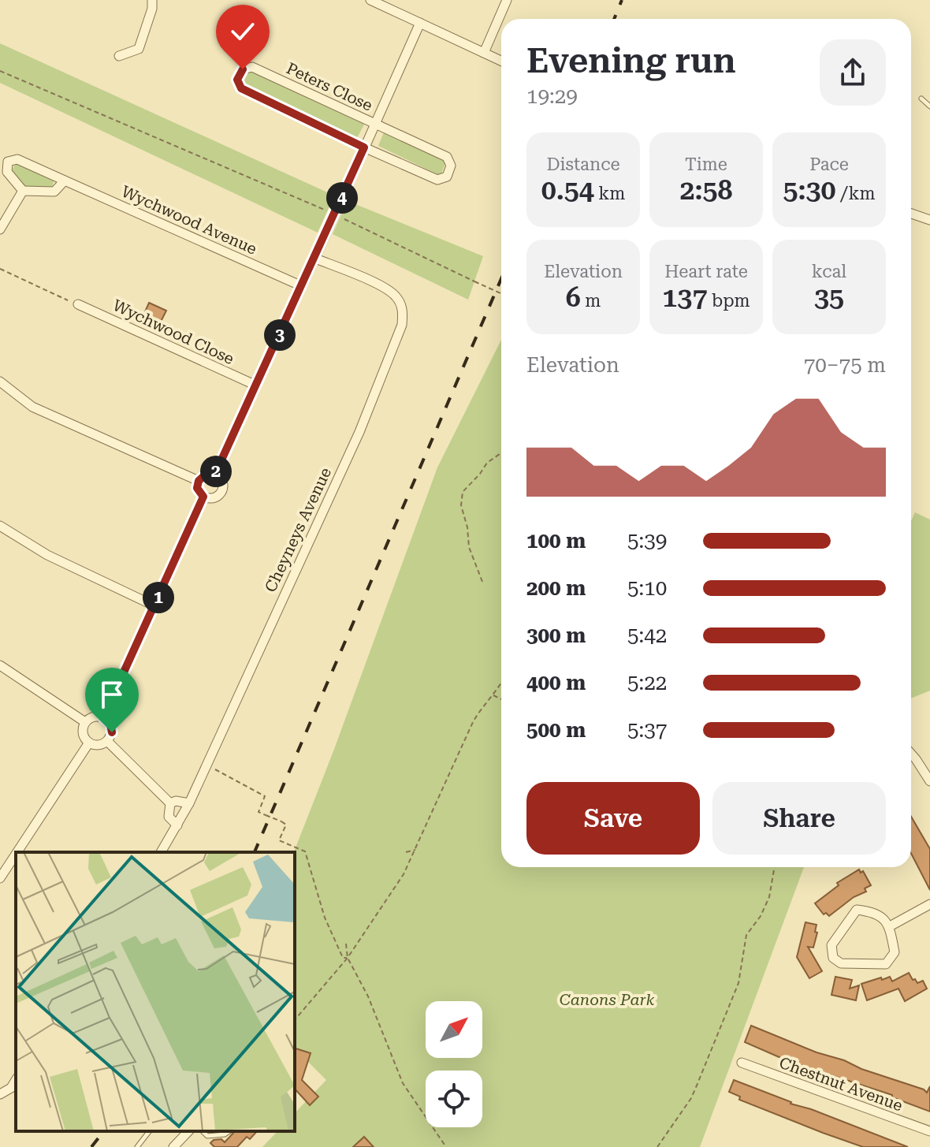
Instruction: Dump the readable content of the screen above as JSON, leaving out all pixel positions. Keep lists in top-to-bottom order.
{
  "streets": {
    "street": [
      "Peters Close",
      "Wychwood Avenue",
      "Wychwood Close",
      "Cheyneys Avenue",
      "Chestnut Avenue"
    ]
  },
  "parks": ["Canons Park"],
  "north": "top right",
  "page": {
    "heading": ["Evening run", "19:29"],
    "stats": [
      ["Distance", "0.54 km"],
      ["Time", "2:58"],
      ["Pace", "5:30 /km"],
      ["Elevation", "6 m"],
      ["Heart rate", "137 bpm"],
      ["kcal", "35"]
    ],
    "pins": [
      "4",
      "3",
      "2",
      "1"
    ],
    "chart": ["Elevation", "70–75 m"],
    "list": [
      {
        "name": "100 m",
        "note": "5:39"
      },
      {
        "name": "200 m",
        "note": "5:10"
      },
      {
        "name": "300 m",
        "note": "5:42"
      },
      {
        "name": "400 m",
        "note": "5:22"
      },
      {
        "name": "500 m",
        "note": "5:37"
      }
    ],
    "buttons": ["Save", "Share"]
  }
}
